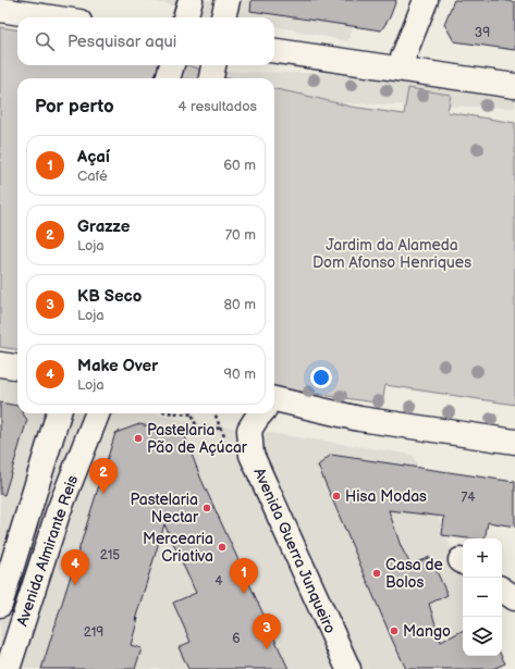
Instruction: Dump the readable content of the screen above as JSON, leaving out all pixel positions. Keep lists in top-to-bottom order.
{
  "streets": {
    "main road": ["Avenida Almirante Reis", "Avenida Guerra Junqueiro"]
  },
  "parks": ["Jardim da Alameda Dom Afonso Henriques"],
  "places": [
    "Pastelaria Pão de Açúcar",
    "Hisa Modas",
    "Pastelaria Nectar",
    "Mercearia Criativa",
    "Casa de Bolos",
    "Mango"
  ],
  "house_numbers": [
    "39",
    "74",
    "215",
    "4",
    "219",
    "6"
  ],
  "page": {
    "search": "Pesquisar aqui",
    "heading": ["Por perto", "4 resultados"],
    "list": [
      {
        "mark": "1",
        "name": "Açaí",
        "note": "Café",
        "value": "60 m"
      },
      {
        "mark": "2",
        "name": "Grazze",
        "note": "Loja",
        "value": "70 m"
      },
      {
        "mark": "3",
        "name": "KB Seco",
        "note": "Loja",
        "value": "80 m"
      },
      {
        "mark": "4",
        "name": "Make Over",
        "note": "Loja",
        "value": "90 m"
      }
    ],
    "pins": [
      "2",
      "4",
      "1",
      "3"
    ],
    "map_buttons": ["+", "−"]
  }
}
